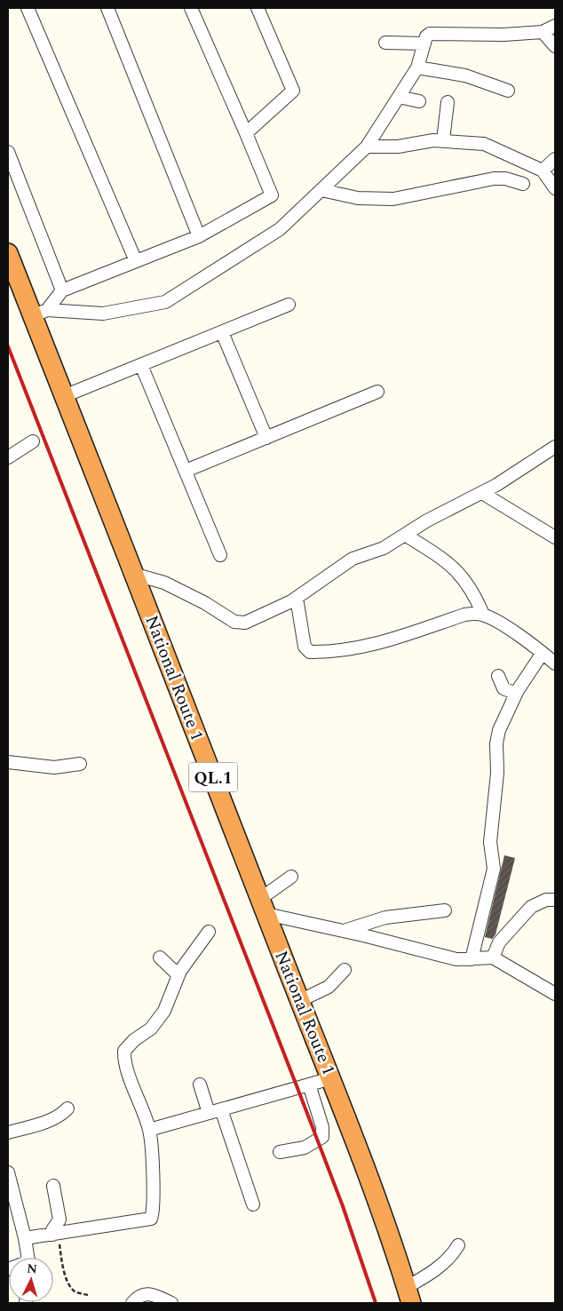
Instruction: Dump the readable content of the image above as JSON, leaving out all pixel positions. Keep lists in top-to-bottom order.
{
  "streets": {
    "highway": ["National Route 1", "QL.1"]
  },
  "north": "top"
}
